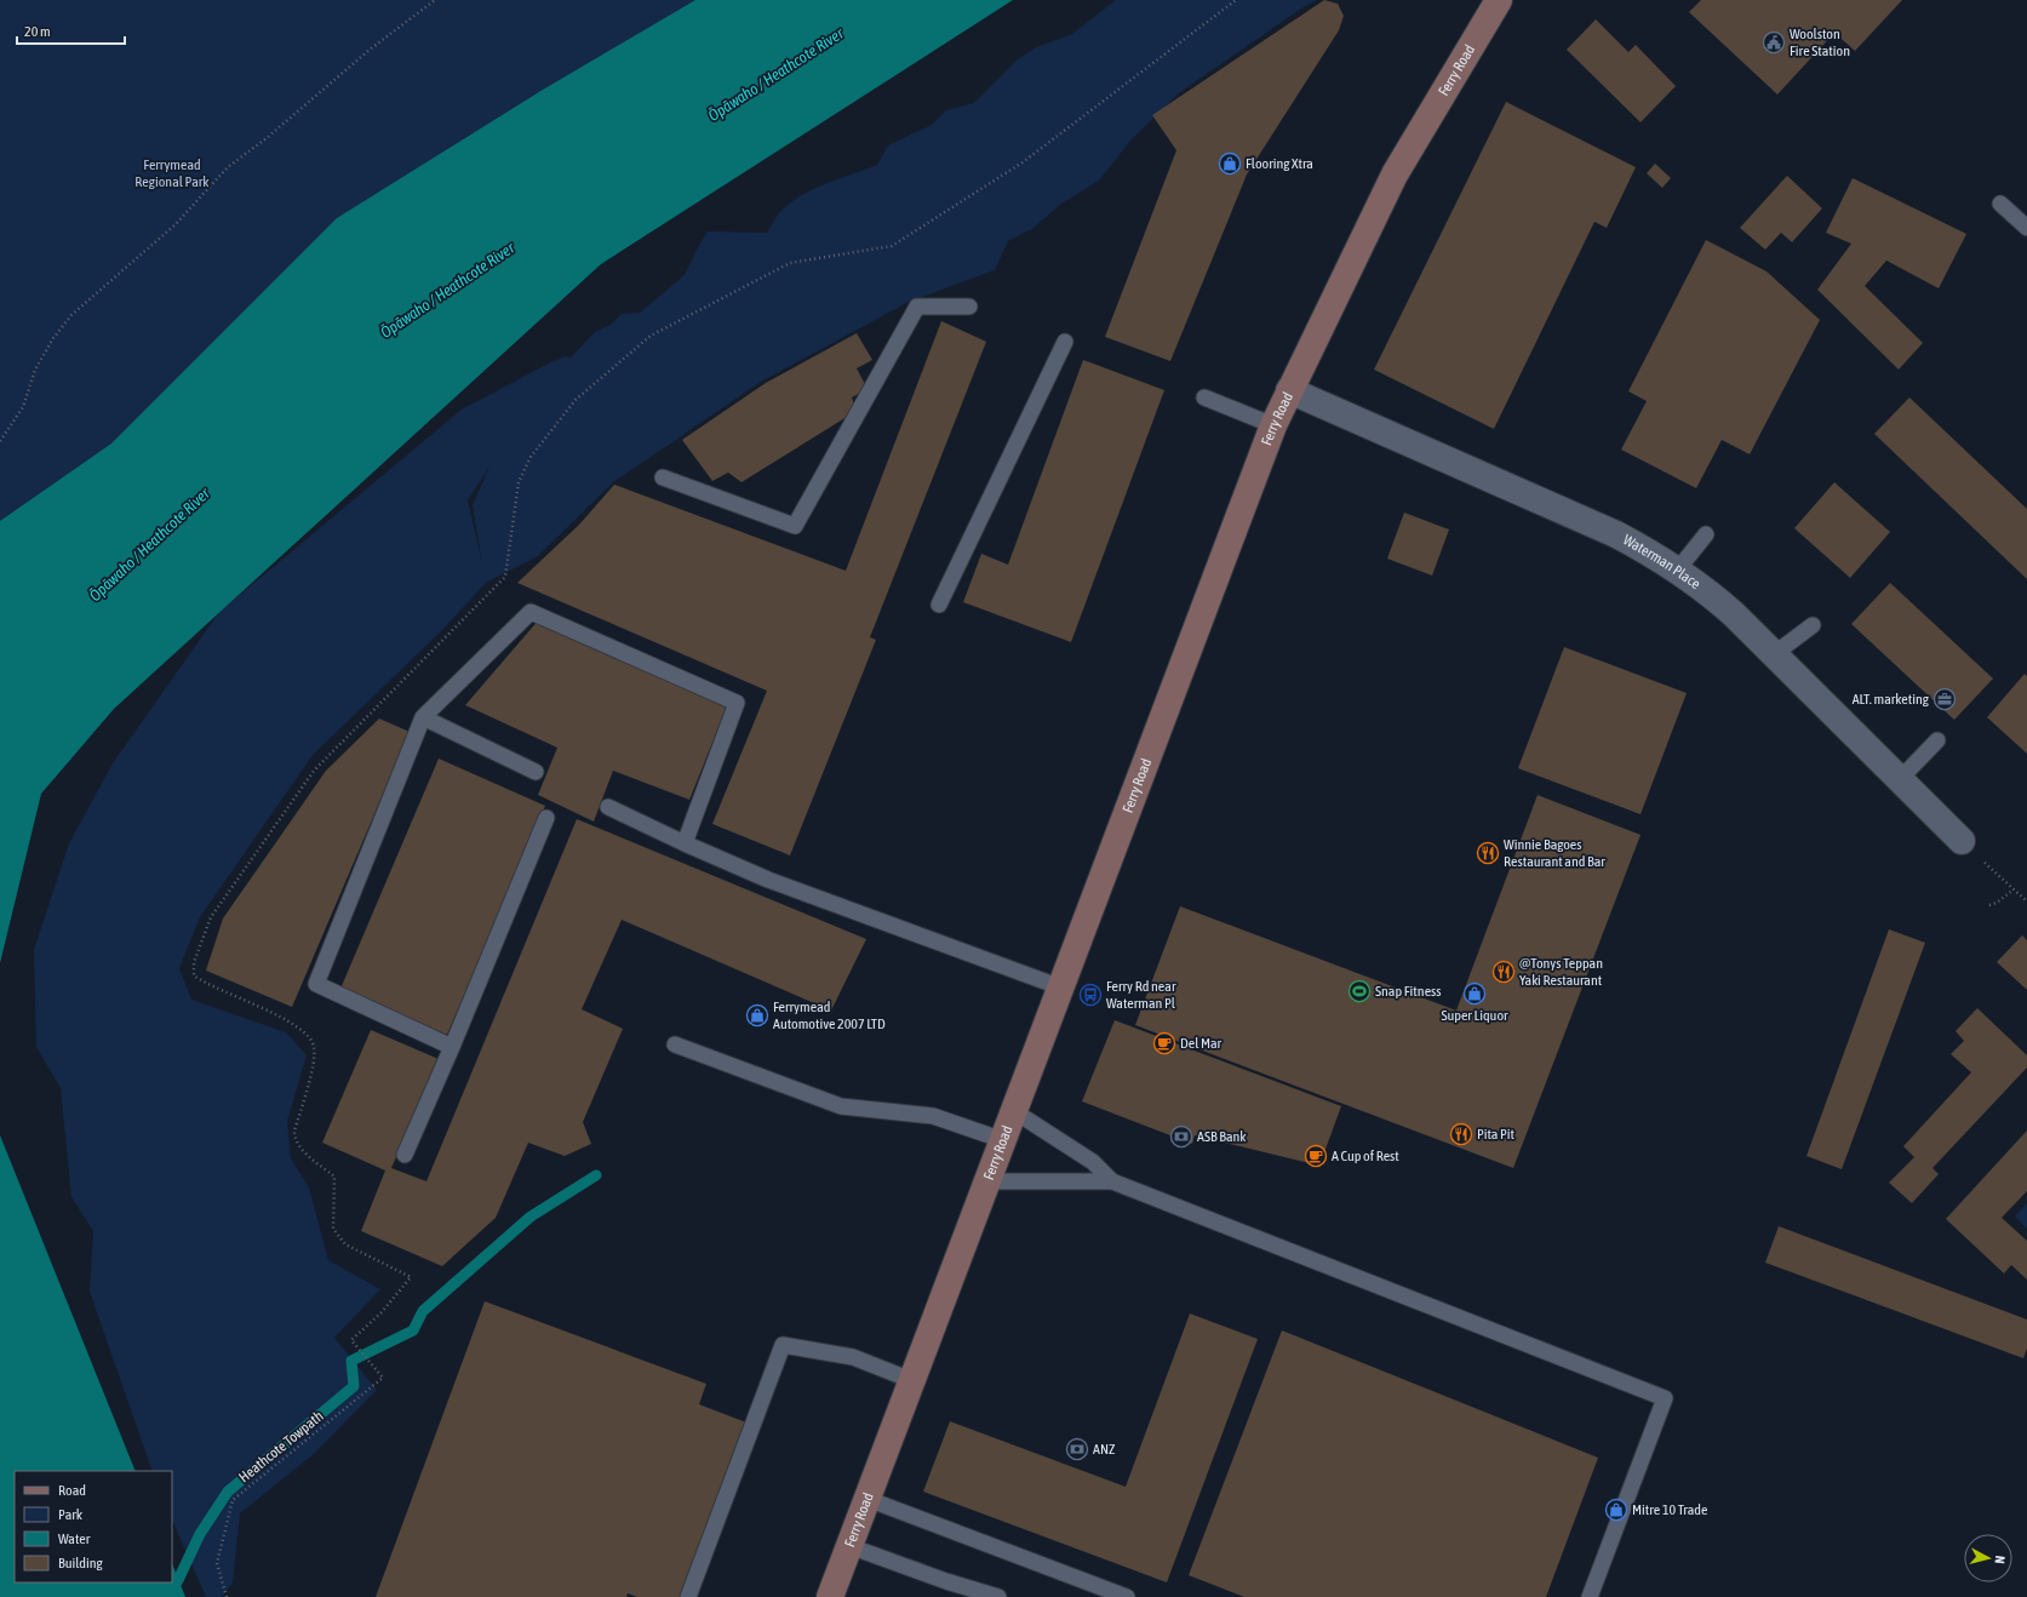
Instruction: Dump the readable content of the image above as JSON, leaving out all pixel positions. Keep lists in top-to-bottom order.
{
  "streets": {
    "main road": ["Ferry Road"],
    "street": ["Waterman Place"],
    "path": ["Heathcote Towpath"]
  },
  "crossings": [
    ["Ferry Road", "Waterman Place"]
  ],
  "water": ["Ōpāwaho / Heathcote River"],
  "parks": ["Ferrymead Regional Park"],
  "places": {
    "public building": ["Woolston Fire Station"],
    "shop": [
      "Flooring Xtra",
      "Super Liquor",
      "Ferrymead Automotive 2007 LTD",
      "Mitre 10 Trade"
    ],
    "office": ["ALT. marketing"],
    "restaurant": ["Winnie Bagoes Restaurant and Bar", "@Tonys Teppan Yaki Restaurant", "Pita Pit"],
    "sports": ["Snap Fitness"],
    "bus stop": ["Ferry Rd near Waterman Pl"],
    "cafe": ["Del Mar", "A Cup of Rest"],
    "bank": ["ASB Bank", "ANZ"]
  },
  "legend": [
    "Road",
    "Park",
    "Water",
    "Building"
  ],
  "scale_bar": "20 m",
  "north": "right"
}
